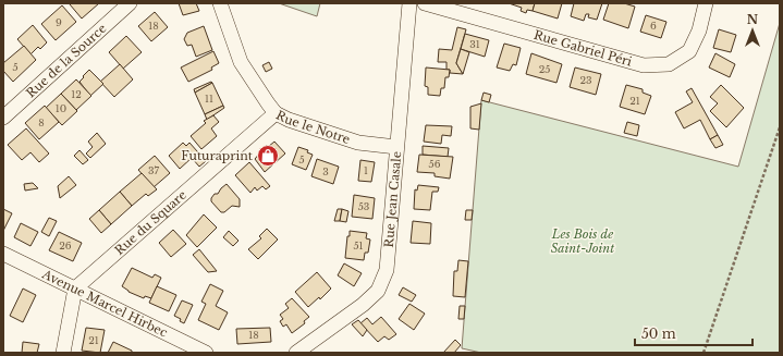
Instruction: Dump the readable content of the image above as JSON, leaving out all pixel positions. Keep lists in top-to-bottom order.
{
  "streets": {
    "street": [
      "Rue Gabriel Péri",
      "Rue de la Source",
      "Rue le Notre",
      "Rue Jean Casale",
      "Rue du Square",
      "Avenue Marcel Hirbec"
    ]
  },
  "crossings": [
    ["Rue le Notre", "Rue Jean Casale"],
    ["Rue le Notre", "Rue du Square"],
    ["Rue du Square", "Avenue Marcel Hirbec"]
  ],
  "parks": ["Les Bois de Saint-Joint"],
  "places": {
    "shop": ["Futuraprint"]
  },
  "house_numbers": [
    "9",
    "18",
    "6",
    "31",
    "5",
    "25",
    "23",
    "12",
    "11",
    "21",
    "10",
    "8",
    "5",
    "56",
    "37",
    "1",
    "3",
    "53",
    "26",
    "51",
    "18",
    "21"
  ],
  "scale_bar": "50 m",
  "north": "top"
}
